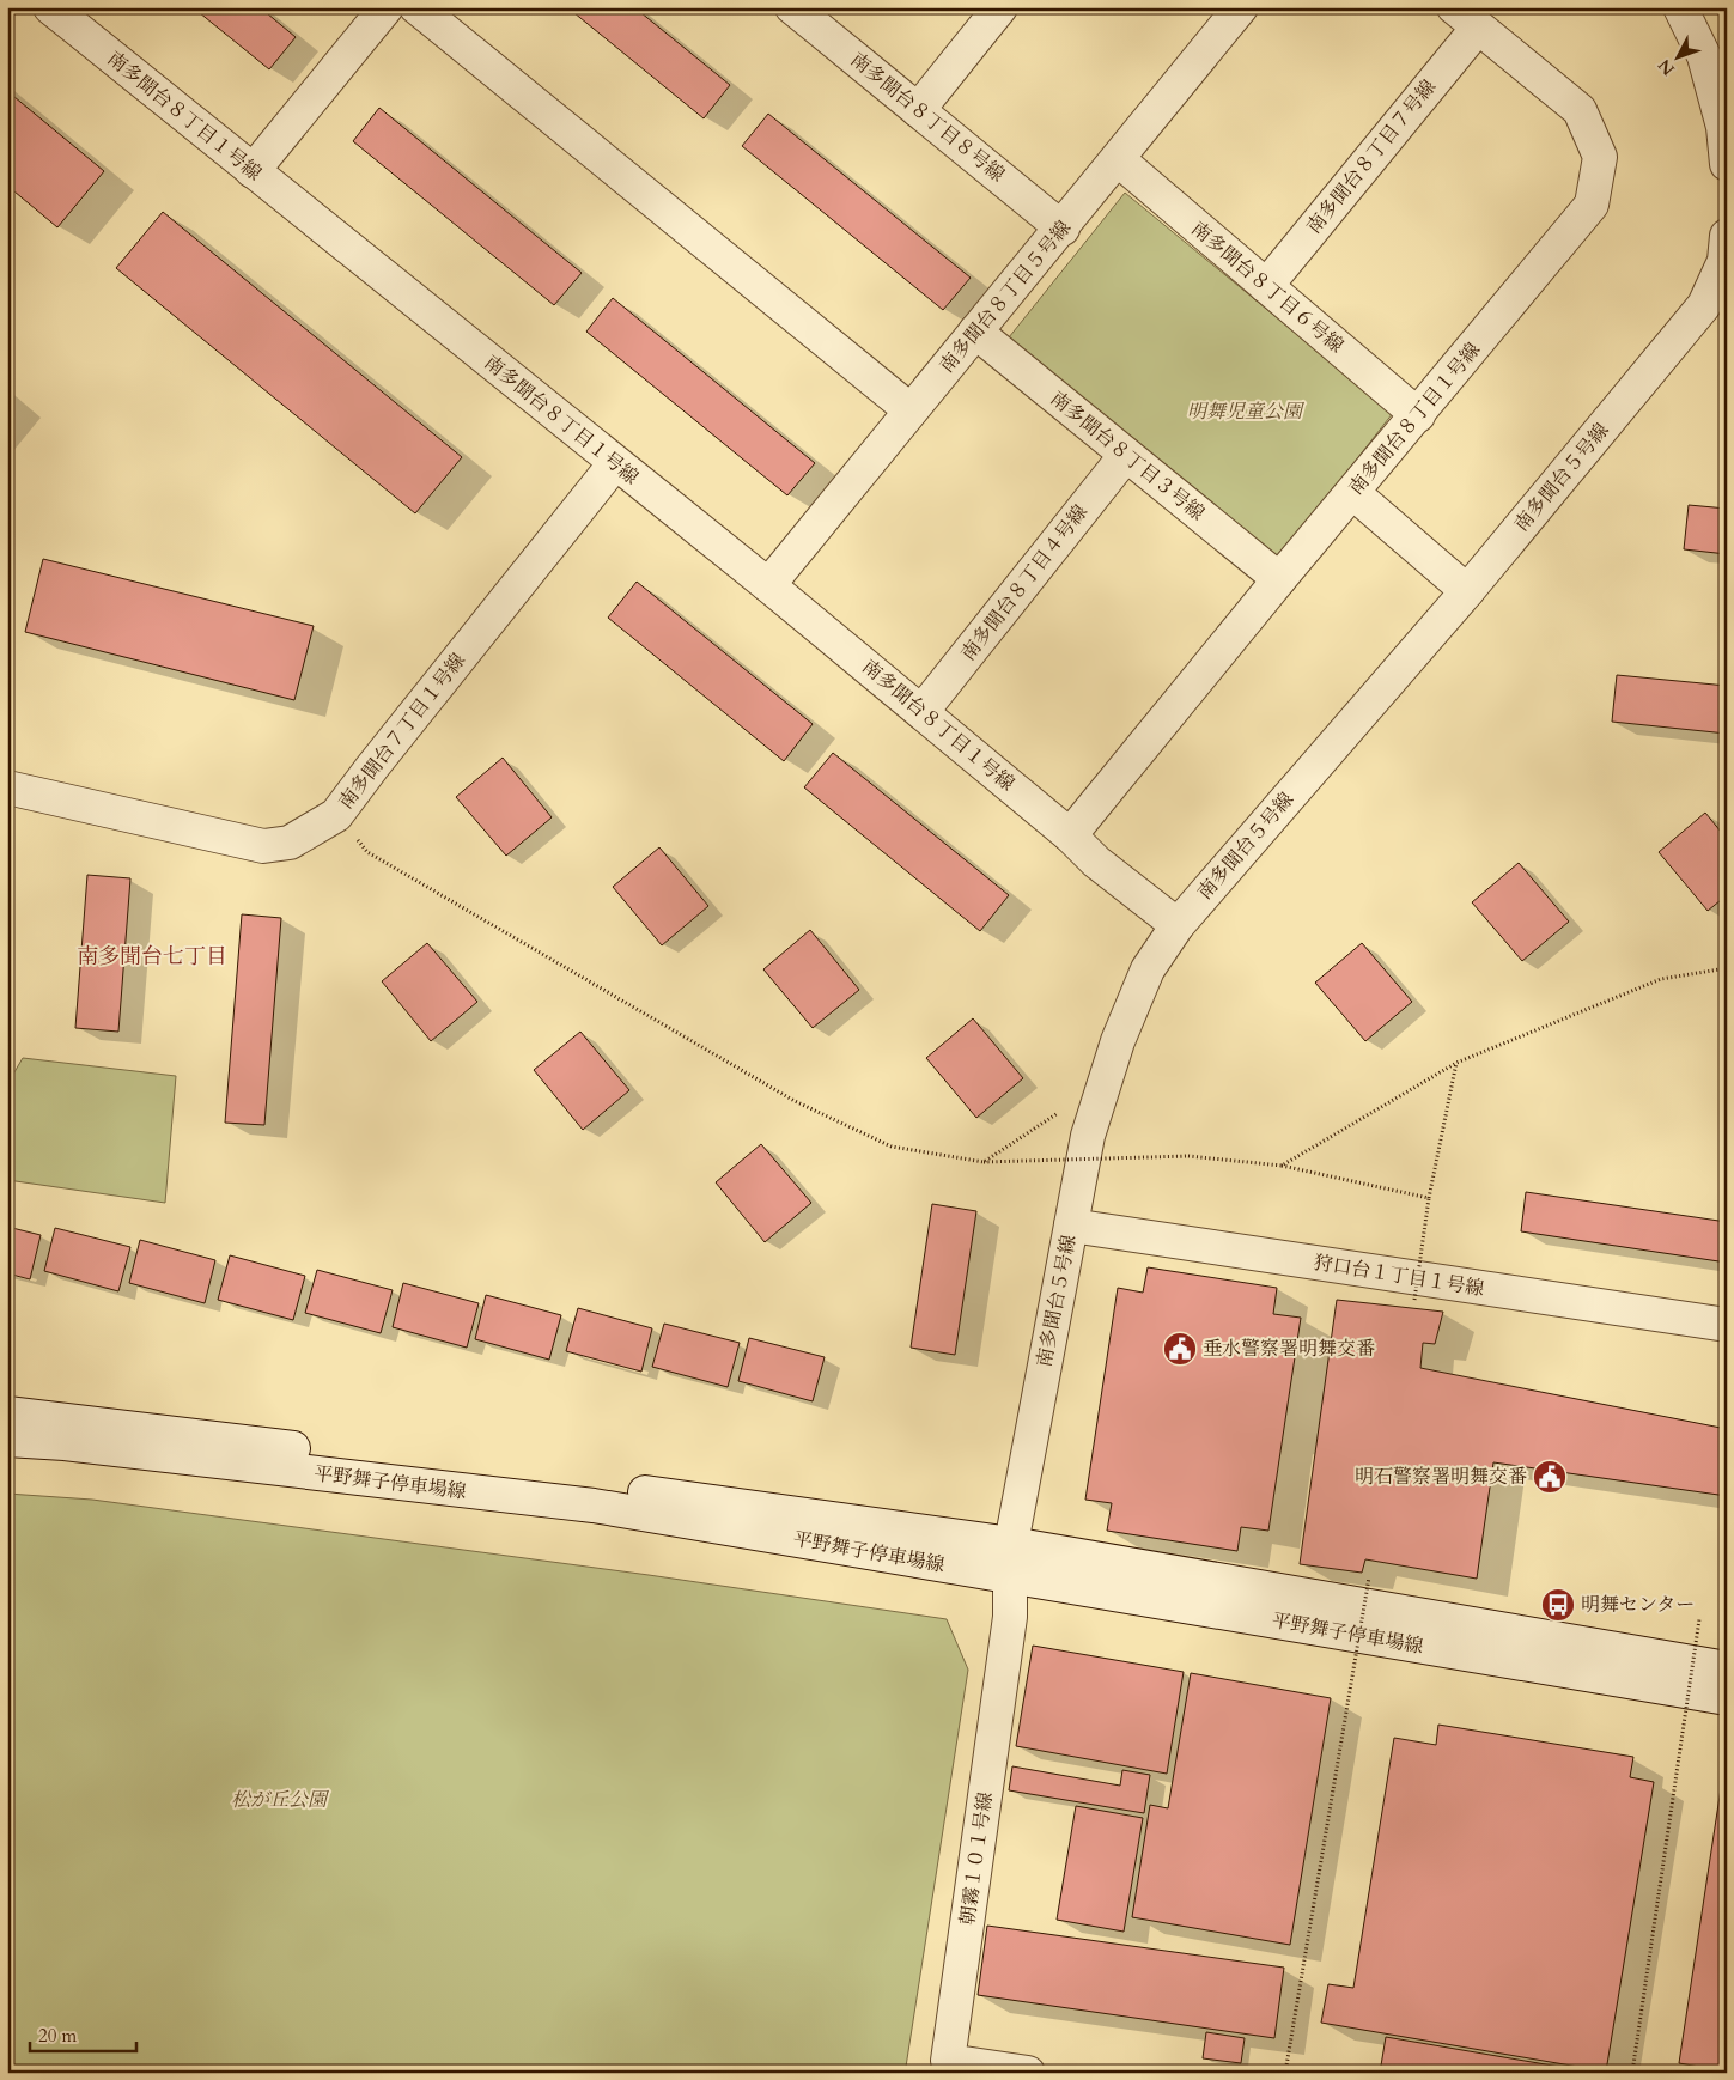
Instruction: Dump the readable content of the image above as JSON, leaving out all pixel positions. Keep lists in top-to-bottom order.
{
  "streets": {
    "street": [
      "南多聞台８丁目１号線",
      "南多聞台８丁目８号線",
      "南多聞台８丁目７号線",
      "南多聞台８丁目６号線",
      "南多聞台８丁目５号線",
      "南多聞台８丁目３号線",
      "南多聞台５号線",
      "南多聞台８丁目４号線",
      "南多聞台７丁目１号線",
      "狩口台１丁目１号線",
      "平野舞子停車場線",
      "朝霧１０１号線"
    ]
  },
  "crossings": [
    ["南多聞台８丁目１号線", "南多聞台８丁目７号線"],
    ["南多聞台８丁目１号線", "南多聞台８丁目６号線"],
    ["南多聞台８丁目１号線", "南多聞台８丁目５号線"],
    ["南多聞台８丁目１号線", "南多聞台８丁目３号線"],
    ["南多聞台８丁目１号線", "南多聞台５号線"],
    ["南多聞台８丁目１号線", "南多聞台８丁目４号線"],
    ["南多聞台８丁目１号線", "南多聞台７丁目１号線"],
    ["南多聞台８丁目８号線", "南多聞台８丁目５号線"],
    ["南多聞台８丁目７号線", "南多聞台８丁目６号線"],
    ["南多聞台８丁目６号線", "南多聞台８丁目５号線"],
    ["南多聞台８丁目５号線", "南多聞台８丁目３号線"],
    ["南多聞台８丁目３号線", "南多聞台８丁目４号線"],
    ["南多聞台５号線", "狩口台１丁目１号線"],
    ["南多聞台５号線", "平野舞子停車場線"],
    ["南多聞台５号線", "朝霧１０１号線"],
    ["平野舞子停車場線", "朝霧１０１号線"]
  ],
  "districts": ["南多聞台七丁目"],
  "parks": ["明舞児童公園", "松が丘公園"],
  "places": {
    "public building": ["垂水警察署明舞交番", "明石警察署明舞交番"],
    "bus stop": ["明舞センター"]
  },
  "scale_bar": "20 m",
  "north": "bottom left"
}
